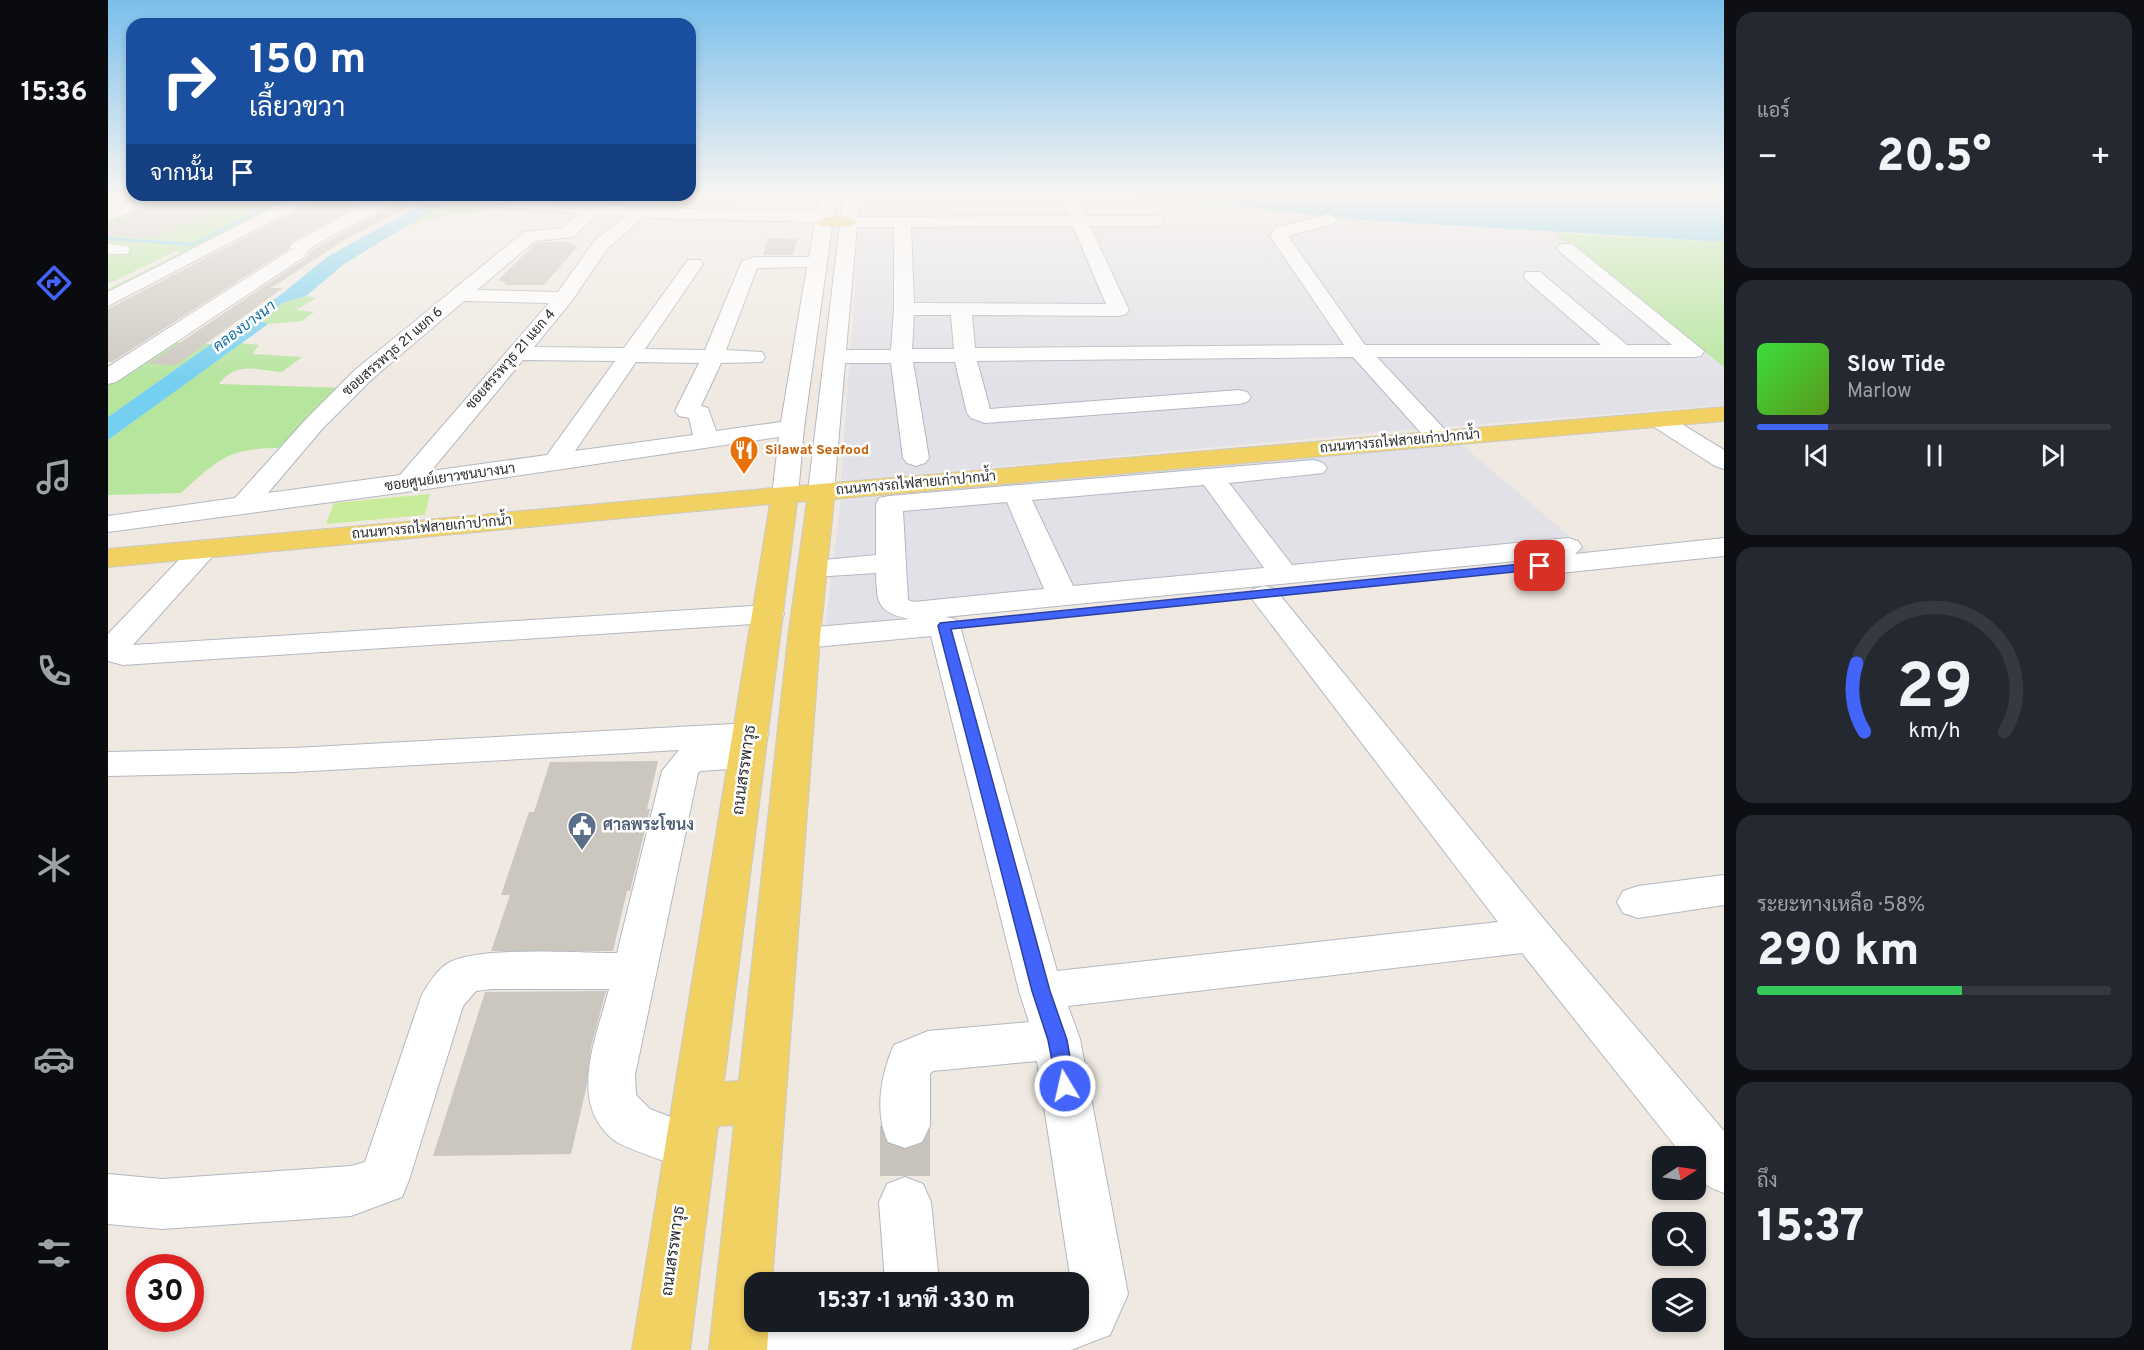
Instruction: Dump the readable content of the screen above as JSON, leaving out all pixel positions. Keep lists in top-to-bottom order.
{
  "streets": {
    "main road": ["ถนนทางรถไฟสายเก่าปากน้ำ", "ถนนสรรพาวุธ"],
    "street": ["ซอยสรรพวุธ 21 แยก 6", "ซอยสรรพวุธ 21 แยก 4", "ซอยศูนย์เยาวชนบางนา"]
  },
  "crossings": [
    ["ซอยสรรพวุธ 21 แยก 6", "ซอยศูนย์เยาวชนบางนา"],
    ["ซอยสรรพวุธ 21 แยก 4", "ซอยศูนย์เยาวชนบางนา"],
    ["ถนนทางรถไฟสายเก่าปากน้ำ", "ถนนสรรพาวุธ"],
    ["ซอยศูนย์เยาวชนบางนา", "ถนนสรรพาวุธ"]
  ],
  "water": ["คลองบางนา"],
  "places": {
    "restaurant": ["Silawat Seafood"],
    "public building": ["ศาลพระโขนง"]
  },
  "north": "right",
  "page": {
    "tabs": "15:36",
    "tile": [
      "แอร์",
      ["ระยะทางเหลือ · 58%", "290 km"],
      ["ถึง", "15:37"]
    ],
    "turn": ["150 m", "เลี้ยวขวา"],
    "heat": ["−", "20.5°", "+"],
    "then": "จากนั้น",
    "song": ["Slow Tide", "Marlow"],
    "limit": "30",
    "trip": "15:37 · 1 นาที · 330 m",
    "gauge": ["29", "km/h"]
  }
}
